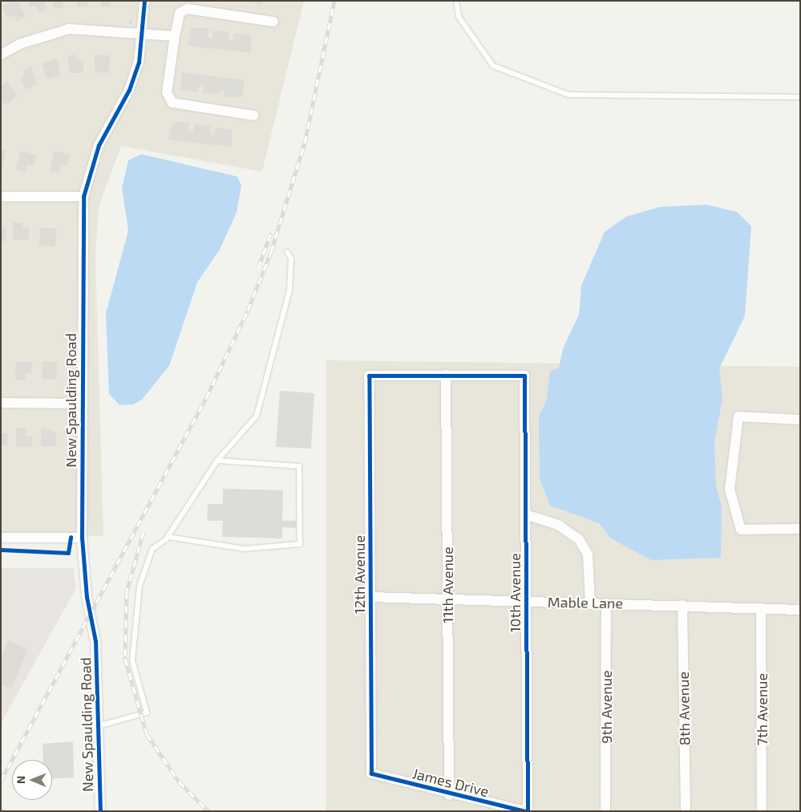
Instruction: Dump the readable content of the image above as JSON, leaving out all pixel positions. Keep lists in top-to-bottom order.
{
  "streets": {
    "street": [
      "New Spaulding Road",
      "12th Avenue",
      "11th Avenue",
      "10th Avenue",
      "Mable Lane",
      "9th Avenue",
      "8th Avenue",
      "7th Avenue",
      "James Drive"
    ]
  },
  "crossings": [
    ["12th Avenue", "11th Avenue"],
    ["12th Avenue", "10th Avenue"],
    ["12th Avenue", "Mable Lane"],
    ["12th Avenue", "James Drive"],
    ["11th Avenue", "10th Avenue"],
    ["11th Avenue", "Mable Lane"],
    ["11th Avenue", "James Drive"],
    ["10th Avenue", "Mable Lane"],
    ["10th Avenue", "James Drive"],
    ["Mable Lane", "9th Avenue"],
    ["Mable Lane", "8th Avenue"],
    ["Mable Lane", "7th Avenue"]
  ],
  "north": "left"
}
